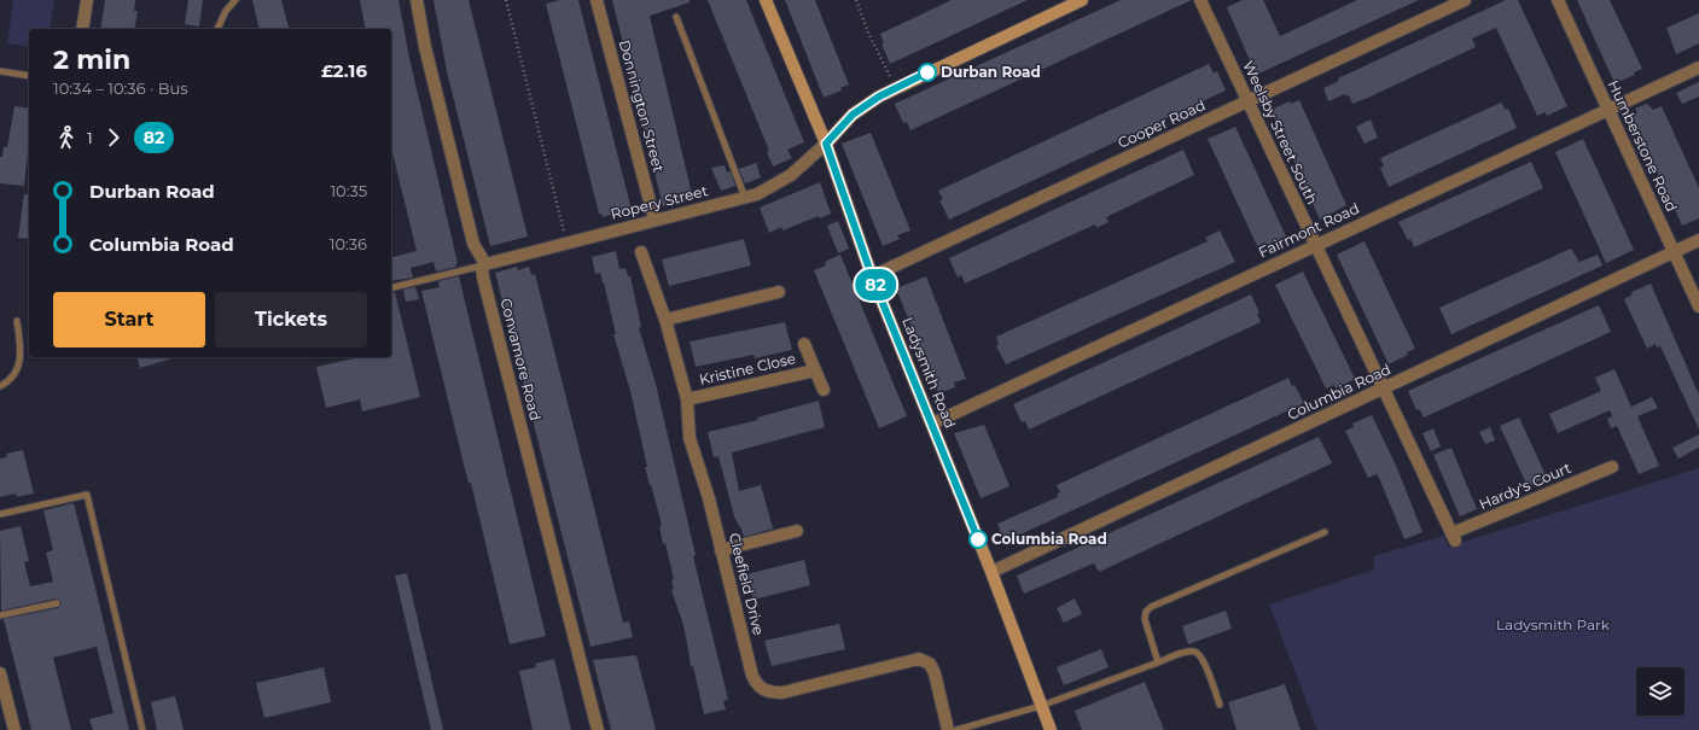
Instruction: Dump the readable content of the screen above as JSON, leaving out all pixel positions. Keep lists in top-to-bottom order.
{
  "streets": {
    "street": [
      "Donnington Street",
      "Cooper Road",
      "Weelsby Street South",
      "Humberstone Road",
      "Ropery Street",
      "Fairmont Road",
      "Convamore Road",
      "Kristine Close",
      "Ladysmith Road",
      "Columbia Road",
      "Hardy's Court",
      "Cleefield Drive"
    ]
  },
  "crossings": [
    ["Donnington Street", "Ropery Street"],
    ["Cooper Road", "Weelsby Street South"],
    ["Cooper Road", "Ladysmith Road"],
    ["Weelsby Street South", "Fairmont Road"],
    ["Weelsby Street South", "Columbia Road"],
    ["Weelsby Street South", "Hardy's Court"],
    ["Humberstone Road", "Fairmont Road"],
    ["Humberstone Road", "Columbia Road"],
    ["Ropery Street", "Convamore Road"],
    ["Ropery Street", "Ladysmith Road"],
    ["Fairmont Road", "Ladysmith Road"],
    ["Kristine Close", "Cleefield Drive"],
    ["Ladysmith Road", "Columbia Road"]
  ],
  "parks": ["Ladysmith Park"],
  "places": ["Durban Road", "Columbia Road"],
  "lines": ["bus line 82"],
  "page": {
    "on_map": "82",
    "heading": ["2 min", "10:34 – 10:36 · Bus", "£2.16"],
    "legs": ["1", "82"],
    "list": [
      {
        "name": "Durban Road",
        "value": "10:35"
      },
      {
        "name": "Columbia Road",
        "value": "10:36"
      }
    ],
    "buttons": ["Start", "Tickets"]
  }
}
